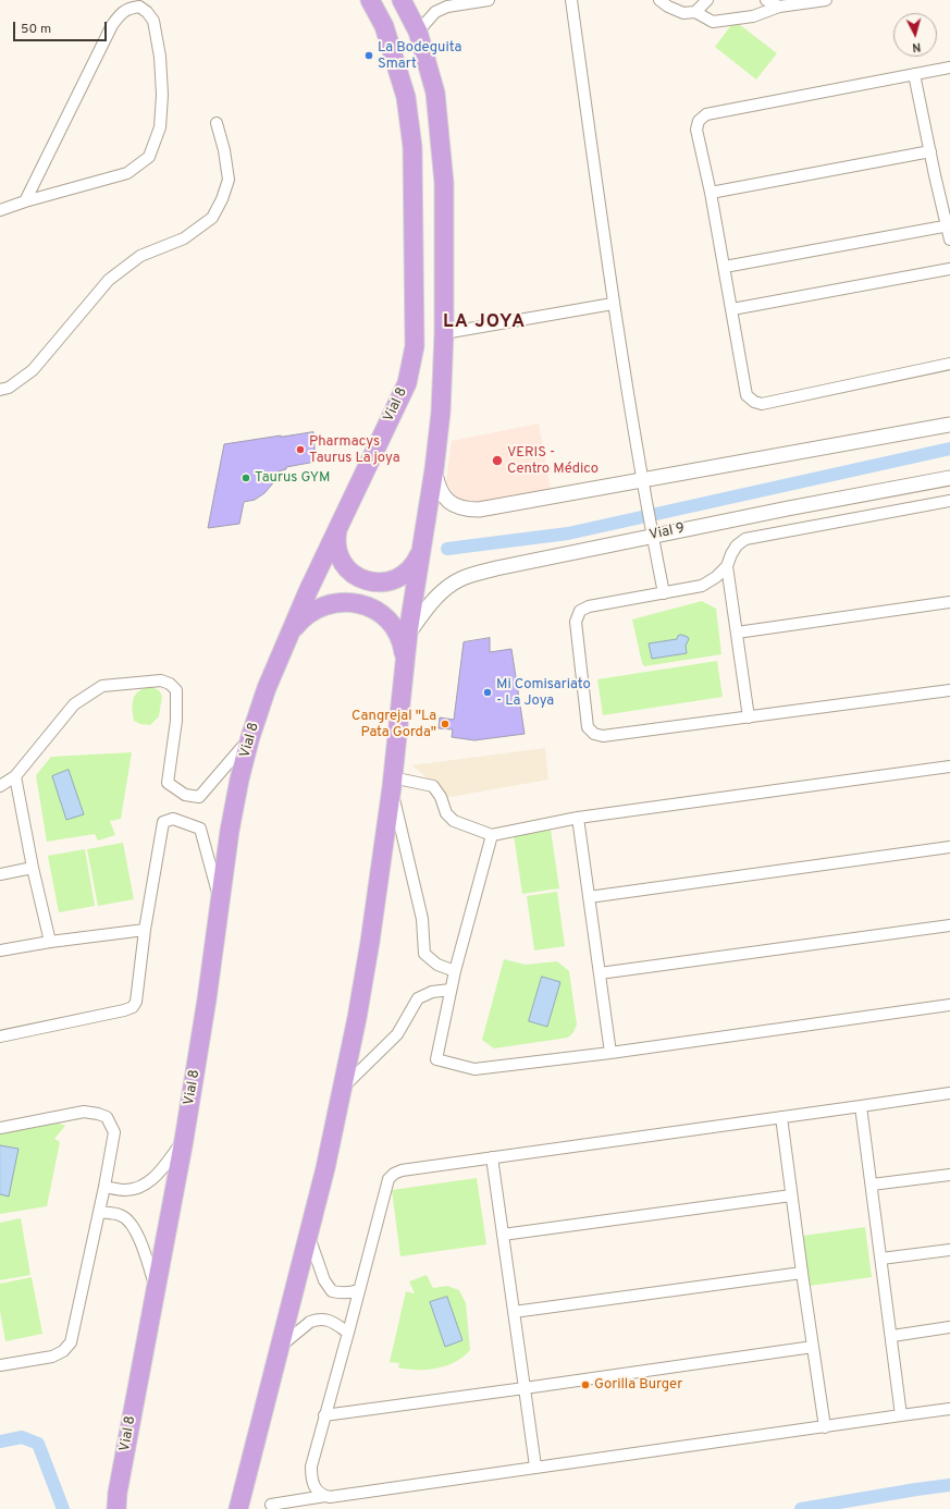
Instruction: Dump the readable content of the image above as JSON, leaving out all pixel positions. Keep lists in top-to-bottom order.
{
  "streets": {
    "main road": ["Vial 8"],
    "street": ["Vial 9"]
  },
  "districts": ["LA JOYA"],
  "places": [
    "La Bodeguita Smart",
    "Pharmacys Taurus La joya",
    "VERIS - Centro Médico",
    "Taurus GYM",
    "Mi Comisariato - La Joya",
    "Cangrejal \"La Pata Gorda\"",
    "Gorilla Burger"
  ],
  "scale_bar": "50 m",
  "north": "bottom"
}
